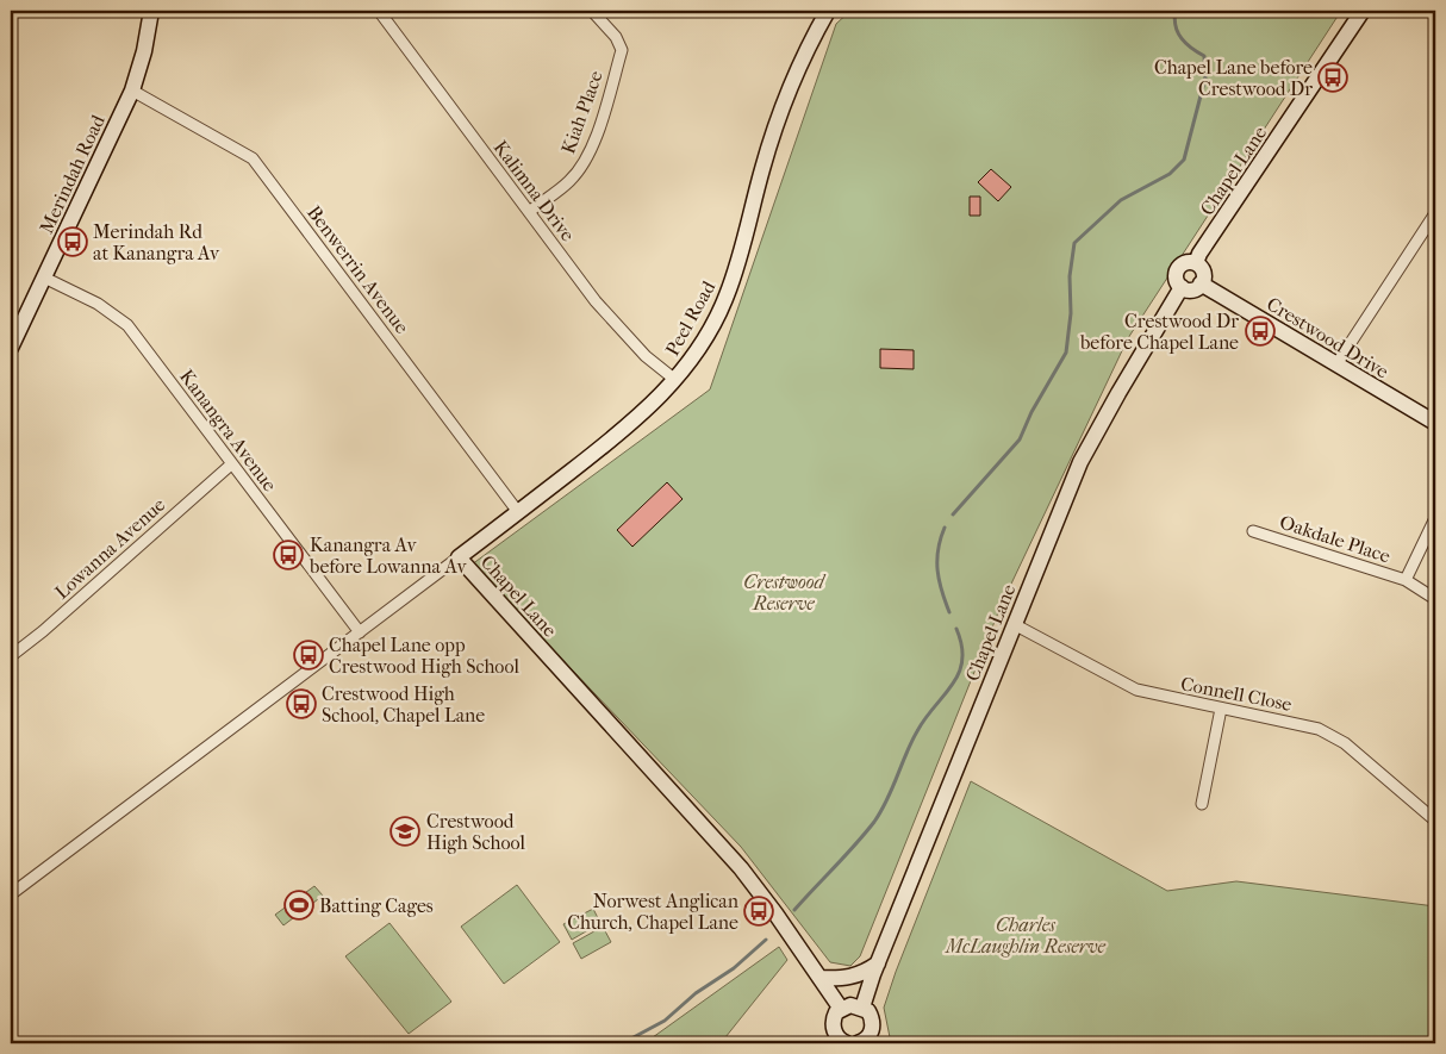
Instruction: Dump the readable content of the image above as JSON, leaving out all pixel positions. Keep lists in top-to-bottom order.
{
  "streets": {
    "main road": [
      "Chapel Lane",
      "Merindah Road",
      "Peel Road",
      "Crestwood Drive"
    ],
    "street": [
      "Kiah Place",
      "Kalimna Drive",
      "Benwerrin Avenue",
      "Kanangra Avenue",
      "Oakdale Place",
      "Lowanna Avenue",
      "Connell Close"
    ]
  },
  "crossings": [
    ["Kiah Place", "Kalimna Drive"],
    ["Chapel Lane", "Peel Road"],
    ["Chapel Lane", "Crestwood Drive"],
    ["Chapel Lane", "Kanangra Avenue"],
    ["Chapel Lane", "Connell Close"],
    ["Merindah Road", "Benwerrin Avenue"],
    ["Merindah Road", "Kanangra Avenue"],
    ["Kalimna Drive", "Peel Road"],
    ["Benwerrin Avenue", "Peel Road"],
    ["Kanangra Avenue", "Lowanna Avenue"]
  ],
  "parks": ["Crestwood Reserve", "Charles McLaughlin Reserve"],
  "places": {
    "bus stop": [
      "Chapel Lane before Crestwood Dr",
      "Merindah Rd at Kanangra Av",
      "Crestwood Dr before Chapel Lane",
      "Kanangra Av before Lowanna Av",
      "Chapel Lane opp Crestwood High School",
      "Crestwood High School, Chapel Lane",
      "Norwest Anglican Church, Chapel Lane"
    ],
    "school or university": ["Crestwood High School"],
    "sports": ["Batting Cages"]
  }
}
